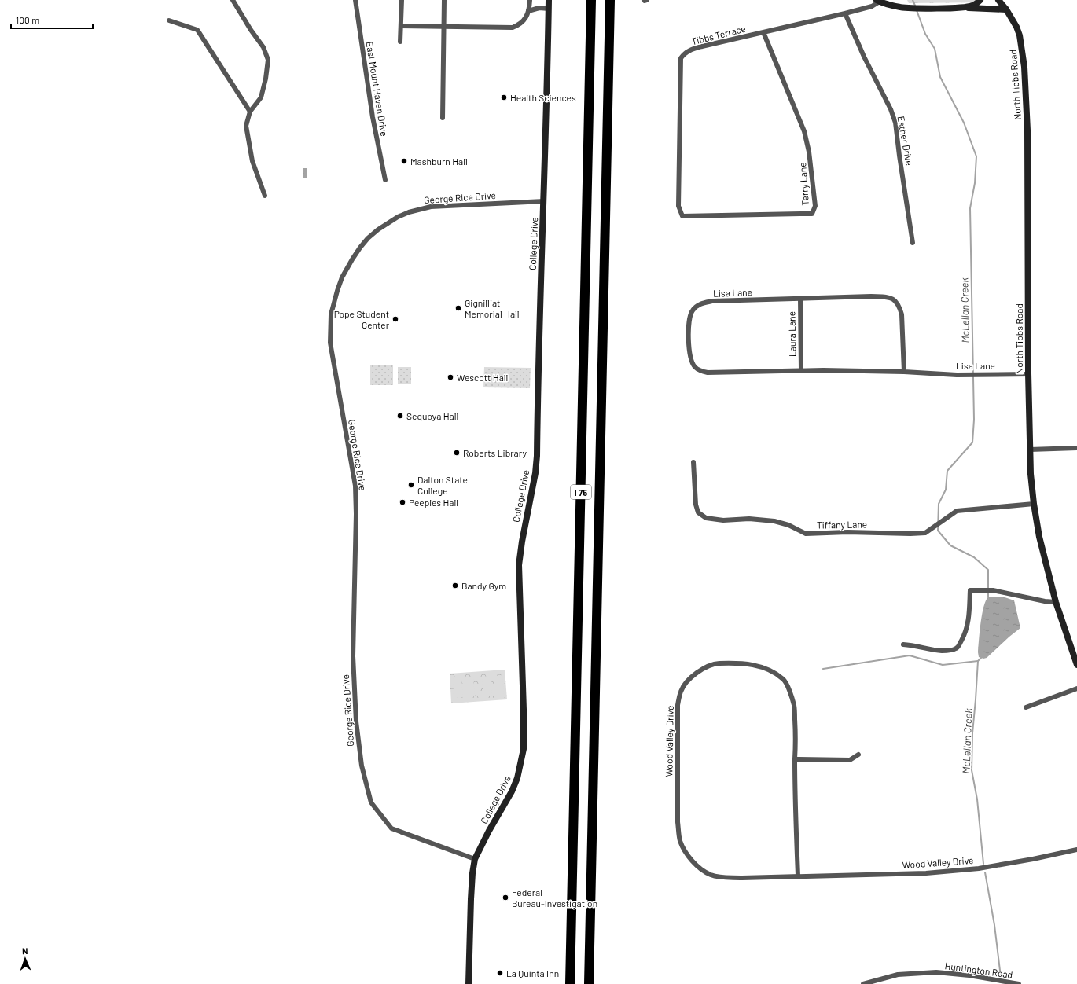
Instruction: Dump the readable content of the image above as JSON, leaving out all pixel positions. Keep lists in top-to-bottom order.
{
  "streets": {
    "highway": ["I 75"],
    "street": [
      "Tibbs Terrace",
      "North Tibbs Road",
      "East Mount Haven Drive",
      "Esther Drive",
      "Terry Lane",
      "George Rice Drive",
      "College Drive",
      "Lisa Lane",
      "Laura Lane",
      "Tiffany Lane",
      "Wood Valley Drive",
      "Huntington Road"
    ]
  },
  "crossings": [
    ["Tibbs Terrace", "Esther Drive"],
    ["Tibbs Terrace", "Terry Lane"],
    ["North Tibbs Road", "Lisa Lane"],
    ["North Tibbs Road", "Tiffany Lane"],
    ["George Rice Drive", "College Drive"],
    ["Lisa Lane", "Laura Lane"]
  ],
  "water": ["McLellan Creek"],
  "places": [
    "Health Sciences",
    "Mashburn Hall",
    "Gignilliat Memorial Hall",
    "Pope Student Center",
    "Wescott Hall",
    "Sequoya Hall",
    "Roberts Library",
    "Dalton State College",
    "Peeples Hall",
    "Bandy Gym",
    "Federal Bureau-Investigation",
    "La Quinta Inn"
  ],
  "scale_bar": "100 m",
  "north": "top"
}
